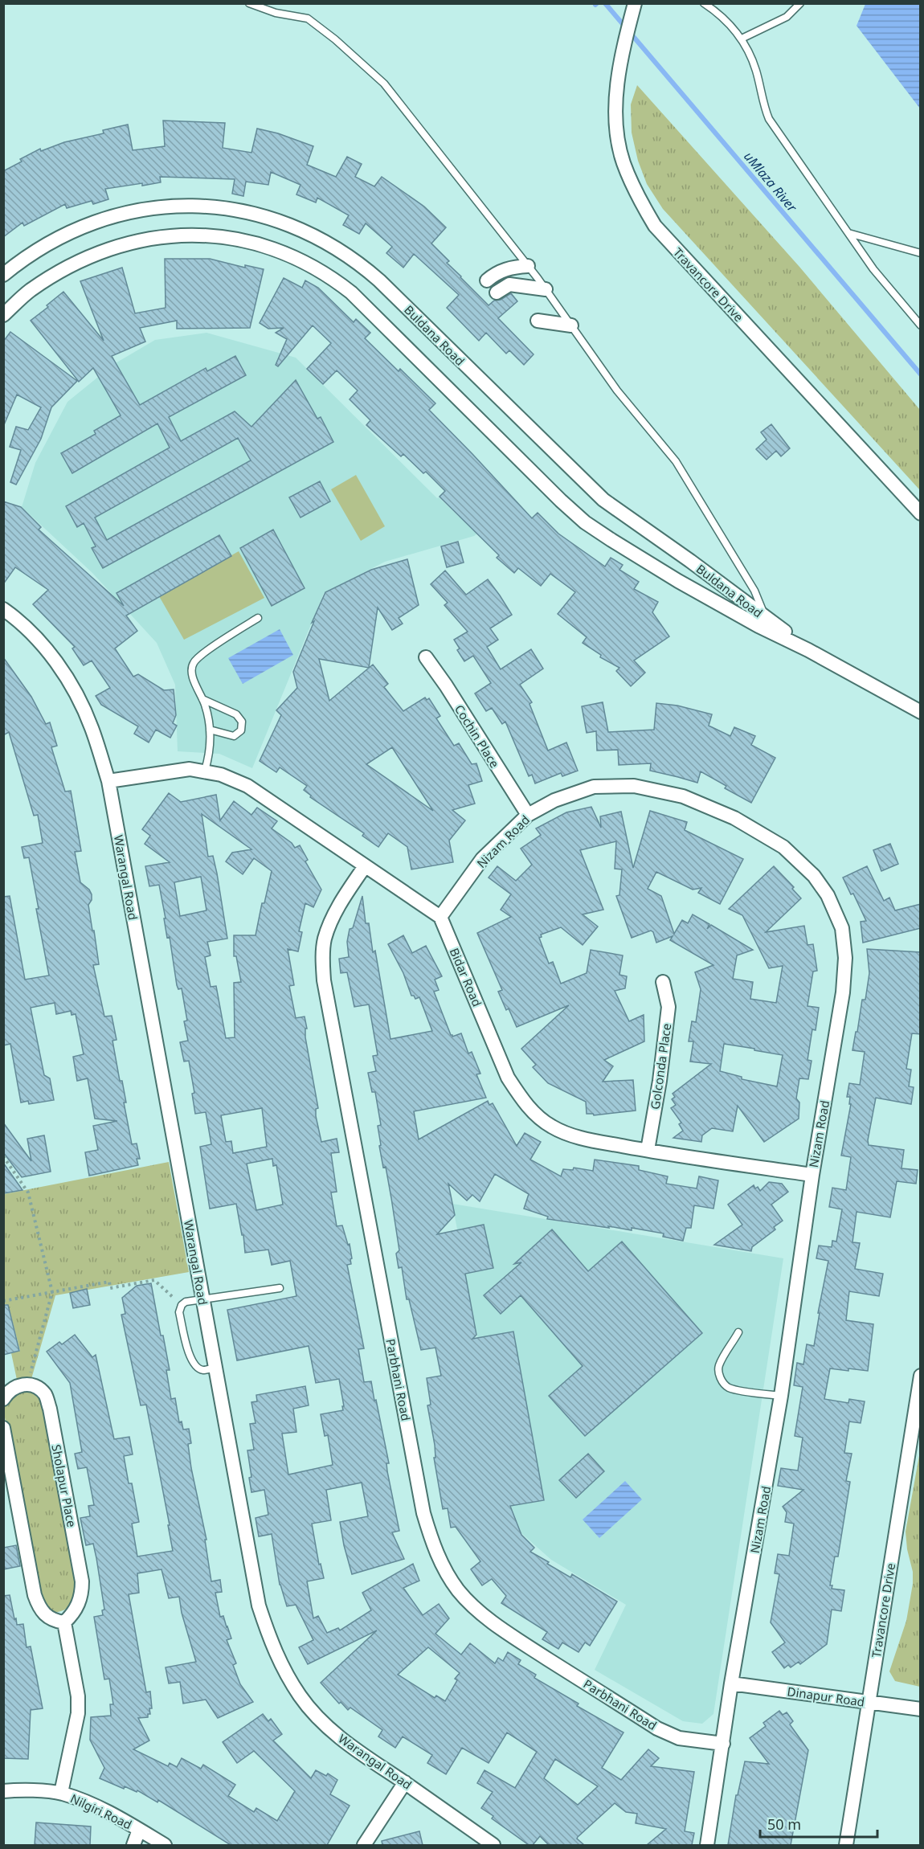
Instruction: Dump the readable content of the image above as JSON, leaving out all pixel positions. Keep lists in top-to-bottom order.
{
  "streets": {
    "street": [
      "Travancore Drive",
      "Buldana Road",
      "Cochin Place",
      "Nizam Road",
      "Warangal Road",
      "Bidar Road",
      "Golconda Place",
      "Parbhani Road",
      "Sholapur Place",
      "Dinapur Road",
      "Nilgiri Road"
    ]
  },
  "crossings": [
    ["Travancore Drive", "Dinapur Road"],
    ["Cochin Place", "Nizam Road"],
    ["Nizam Road", "Bidar Road"],
    ["Nizam Road", "Parbhani Road"],
    ["Nizam Road", "Dinapur Road"],
    ["Bidar Road", "Golconda Place"]
  ],
  "water": ["uMlaza River"],
  "scale_bar": "50 m"
}
